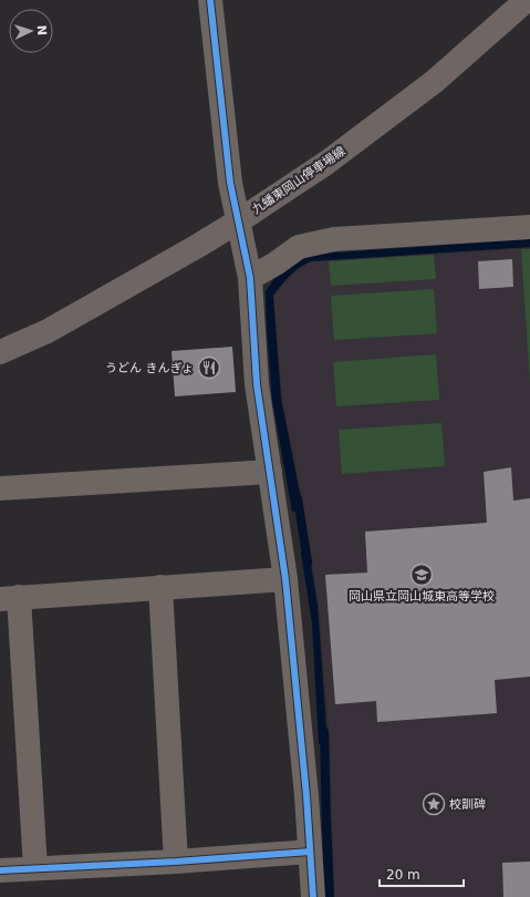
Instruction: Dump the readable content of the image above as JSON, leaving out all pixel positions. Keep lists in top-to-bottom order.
{
  "streets": {
    "main road": ["九蟠東岡山停車場線"]
  },
  "places": {
    "restaurant": ["うどん きんぎょ"],
    "school or university": ["岡山県立岡山城東高等学校"],
    "place": ["校訓碑"]
  },
  "scale_bar": "20 m",
  "north": "right"
}
